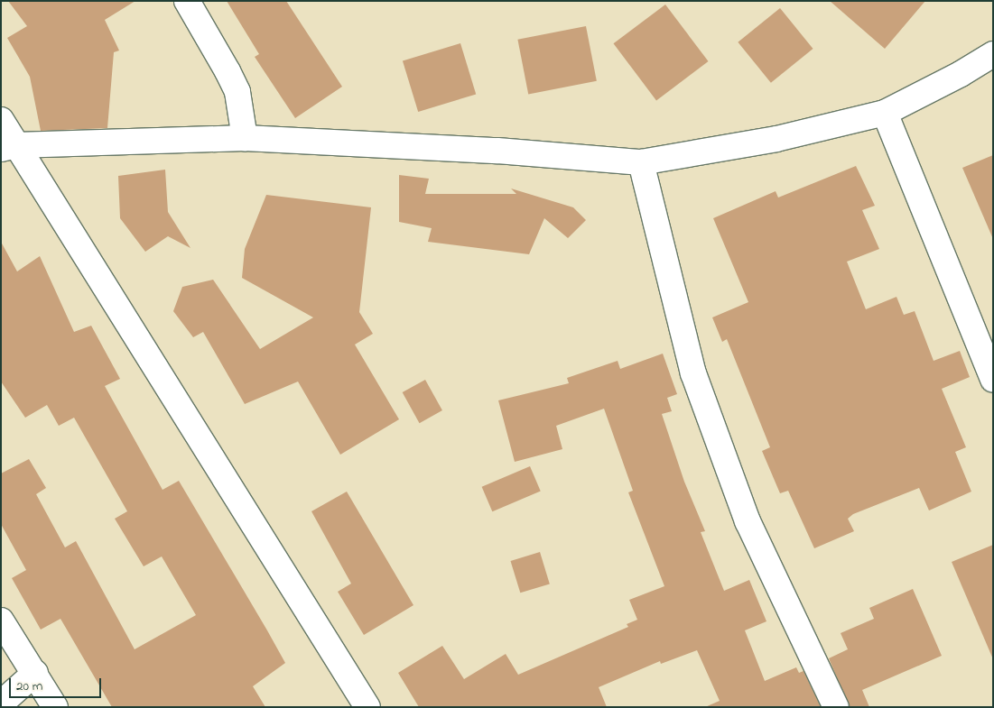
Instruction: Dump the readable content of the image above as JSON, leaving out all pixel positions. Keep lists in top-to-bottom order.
{
  "scale_bar": "20 m"
}
